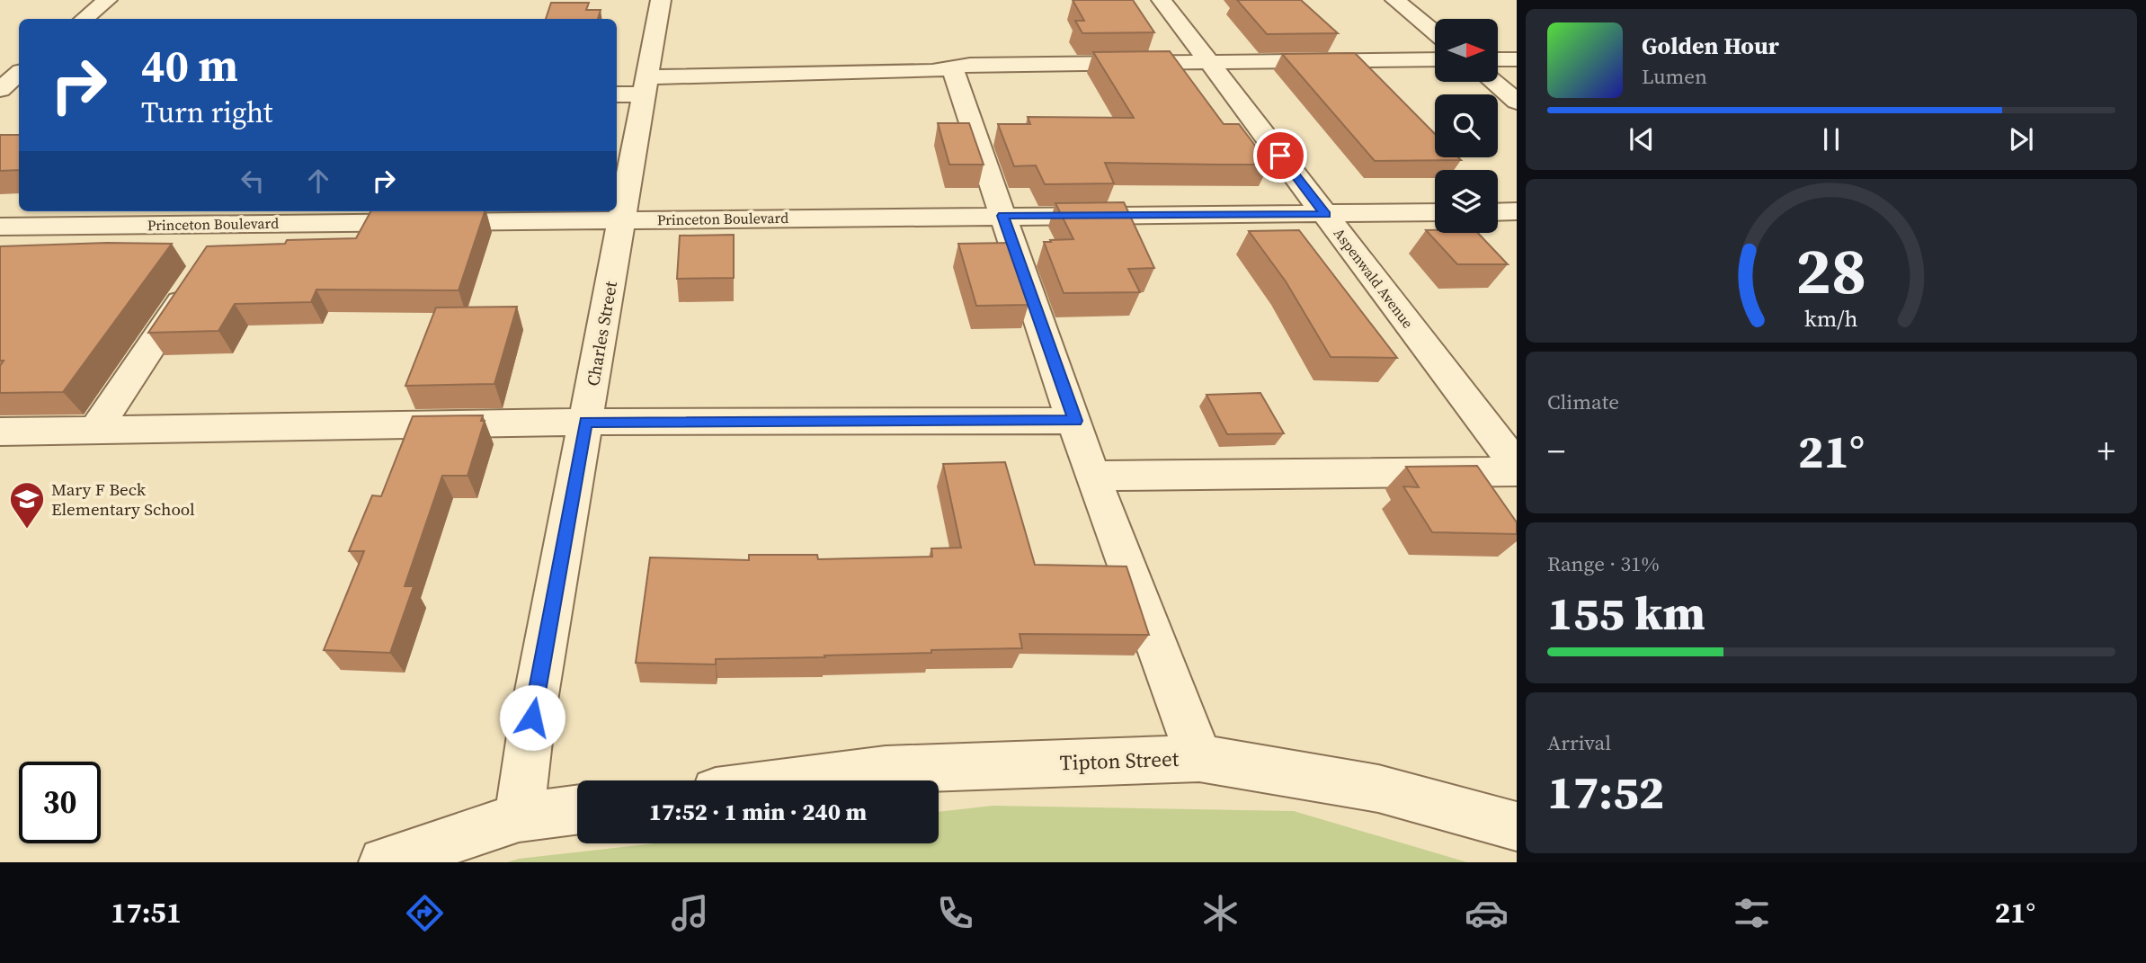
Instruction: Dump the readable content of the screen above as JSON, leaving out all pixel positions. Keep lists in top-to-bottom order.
{
  "streets": {
    "street": [
      "Princeton Boulevard",
      "Aspenwald Avenue",
      "Charles Street",
      "Tipton Street"
    ]
  },
  "crossings": [
    ["Princeton Boulevard", "Aspenwald Avenue"],
    ["Princeton Boulevard", "Charles Street"]
  ],
  "places": {
    "school or university": ["Mary F Beck Elementary School"]
  },
  "north": "right",
  "page": {
    "turn": ["40 m", "Turn right"],
    "song": ["Golden Hour", "Lumen"],
    "tile": [
      "Climate",
      ["Range · 31%", "155 km"],
      ["Arrival", "17:52"]
    ],
    "heat": ["−", "21°", "+"],
    "limit": "30",
    "trip": "17:52 · 1 min · 240 m",
    "tabs": ["17:51", "21°"],
    "gauge": ["28", "km/h"]
  }
}
